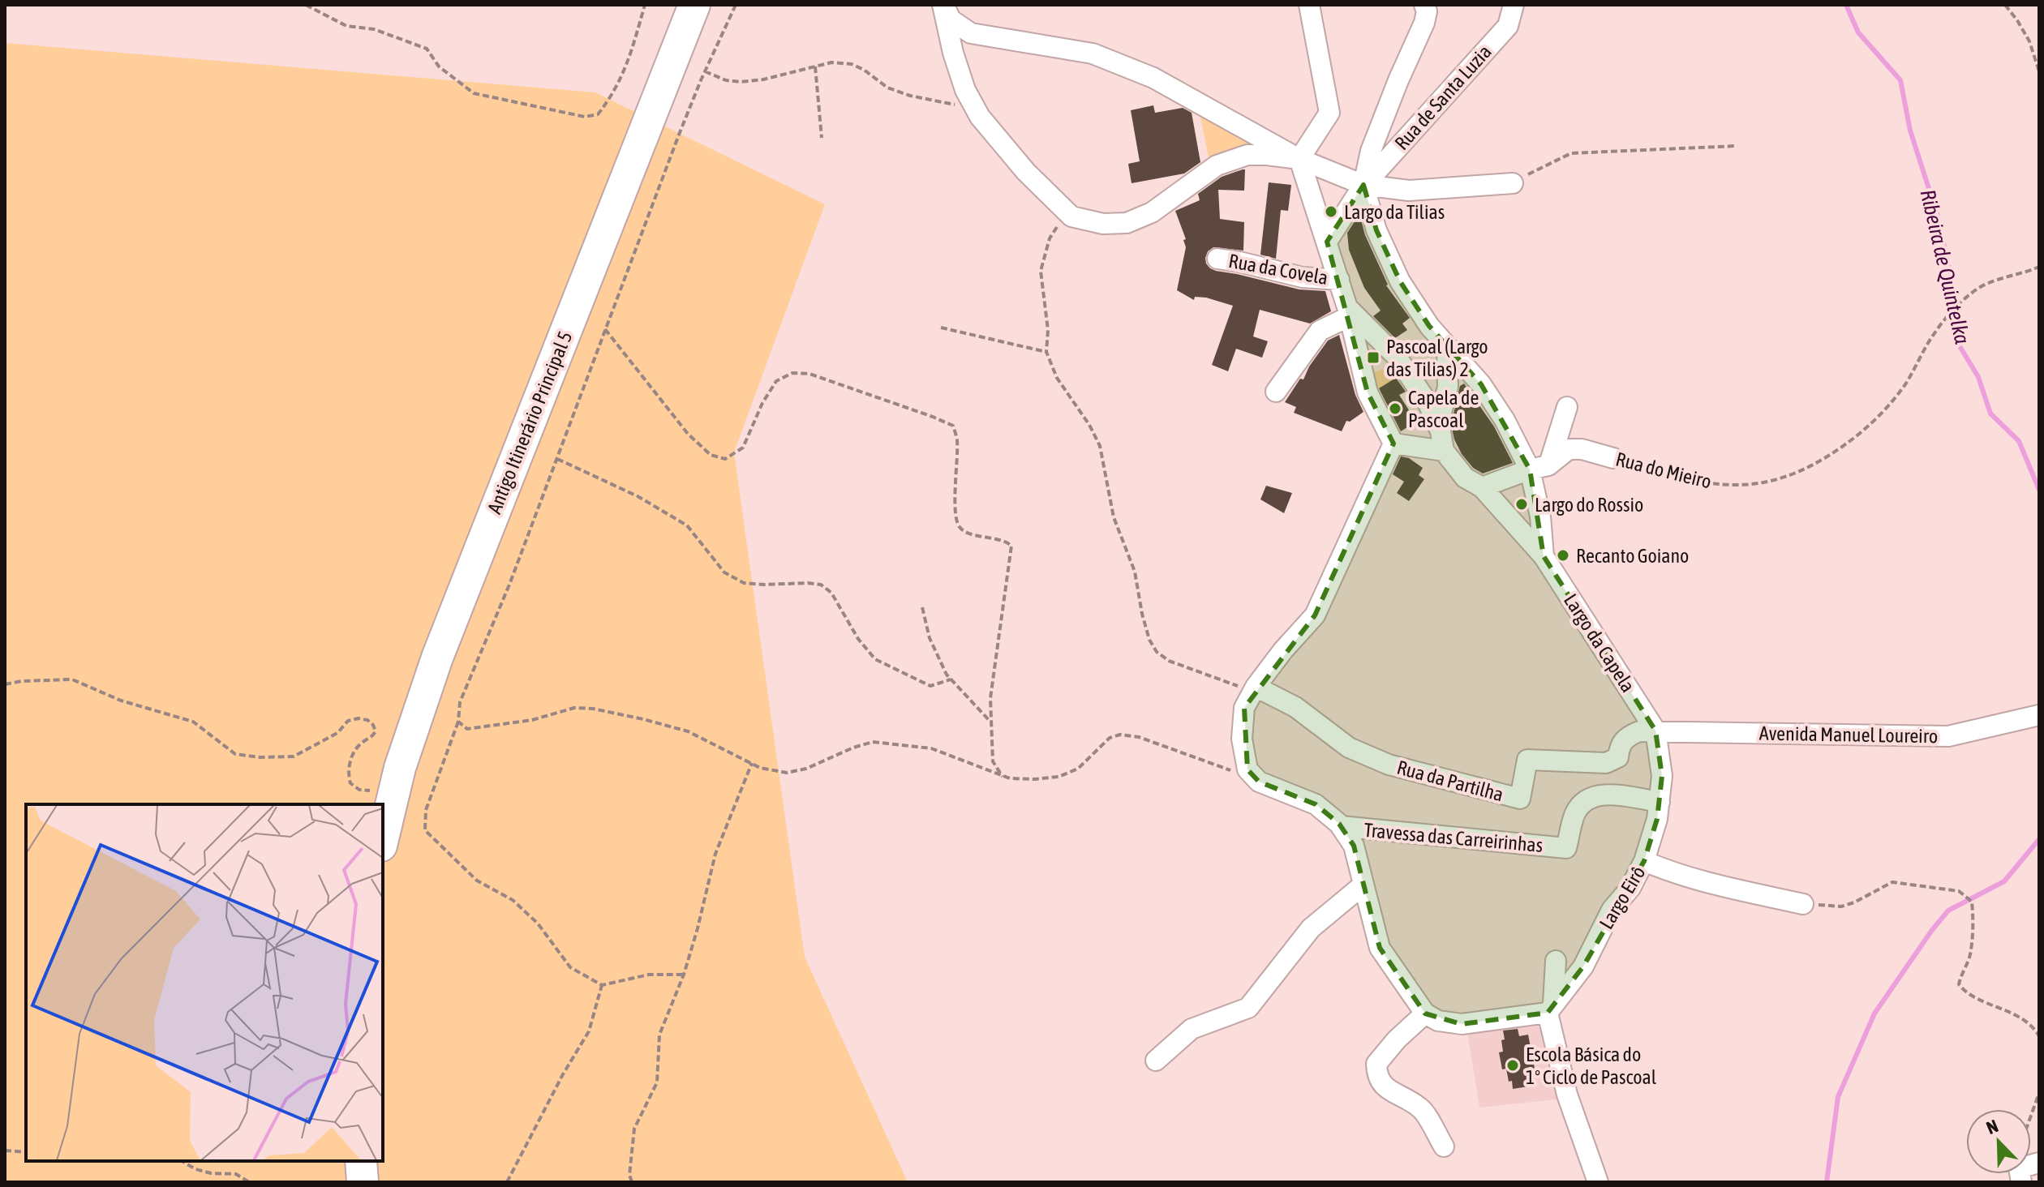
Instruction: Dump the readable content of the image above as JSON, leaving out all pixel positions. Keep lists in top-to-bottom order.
{
  "streets": {
    "highway": ["Antigo Itinerário Principal 5"],
    "street": [
      "Rua de Santa Luzia",
      "Rua da Covela",
      "Rua do Mieiro",
      "Largo da Capela",
      "Avenida Manuel Loureiro",
      "Rua da Partilha",
      "Travessa das Carreirinhas",
      "Largo Eirô"
    ]
  },
  "crossings": [
    ["Largo da Capela", "Avenida Manuel Loureiro"],
    ["Largo da Capela", "Rua da Partilha"],
    ["Largo da Capela", "Largo Eirô"],
    ["Avenida Manuel Loureiro", "Rua da Partilha"],
    ["Avenida Manuel Loureiro", "Largo Eirô"],
    ["Rua da Partilha", "Largo Eirô"],
    ["Travessa das Carreirinhas", "Largo Eirô"]
  ],
  "water": ["Ribeira de Quintelka"],
  "places": {
    "other": [
      "Largo da Tilias",
      "Capela de Pascoal",
      "Largo do Rossio",
      "Recanto Goiano",
      "Escola Básica do 1º Ciclo de Pascoal"
    ],
    "transit": ["Pascoal (Largo das Tilias) 2"]
  },
  "north": "top left"
}
